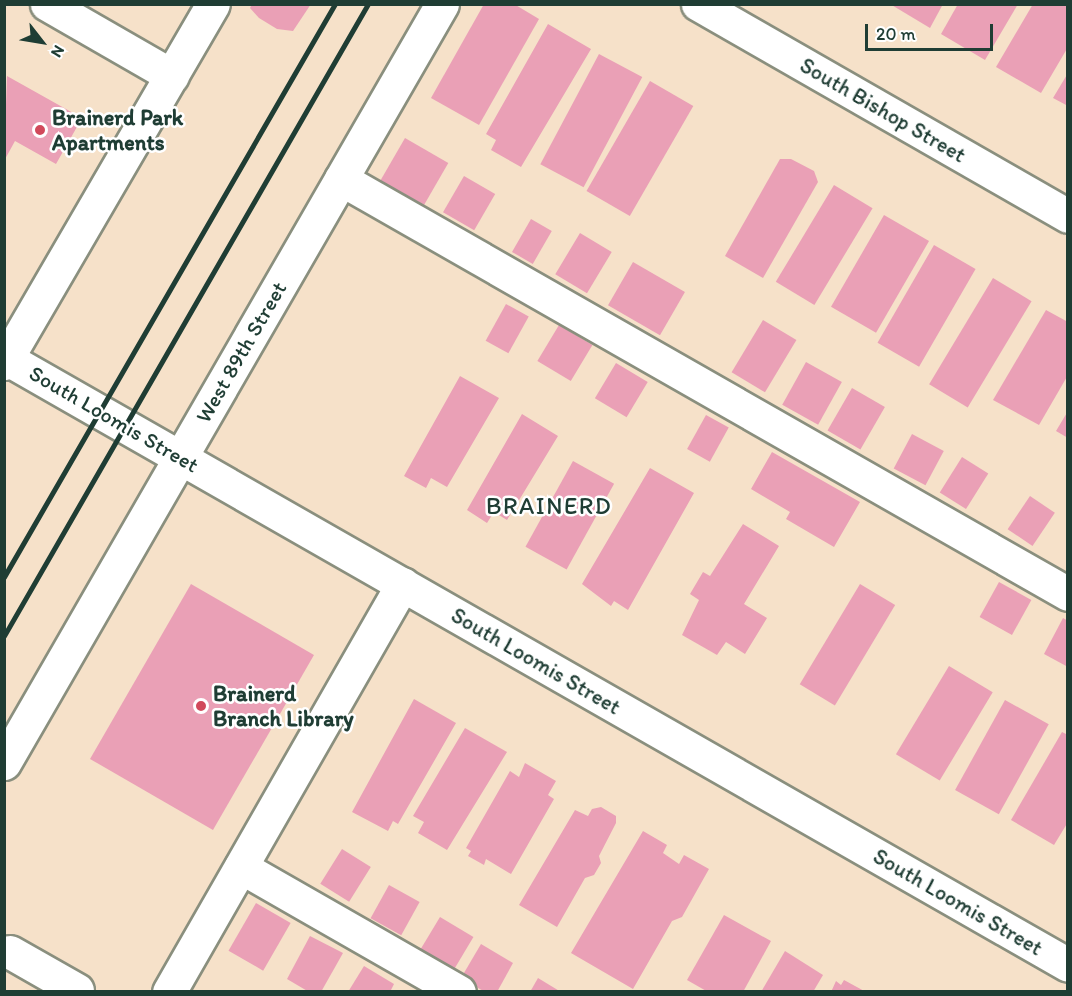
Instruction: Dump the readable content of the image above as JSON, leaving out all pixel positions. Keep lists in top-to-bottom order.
{
  "streets": {
    "street": ["South Bishop Street", "West 89th Street", "South Loomis Street"]
  },
  "crossings": [
    ["West 89th Street", "South Loomis Street"]
  ],
  "districts": ["BRAINERD"],
  "places": ["Brainerd Park Apartments", "Brainerd Branch Library"],
  "scale_bar": "20 m",
  "north": "bottom right"
}
